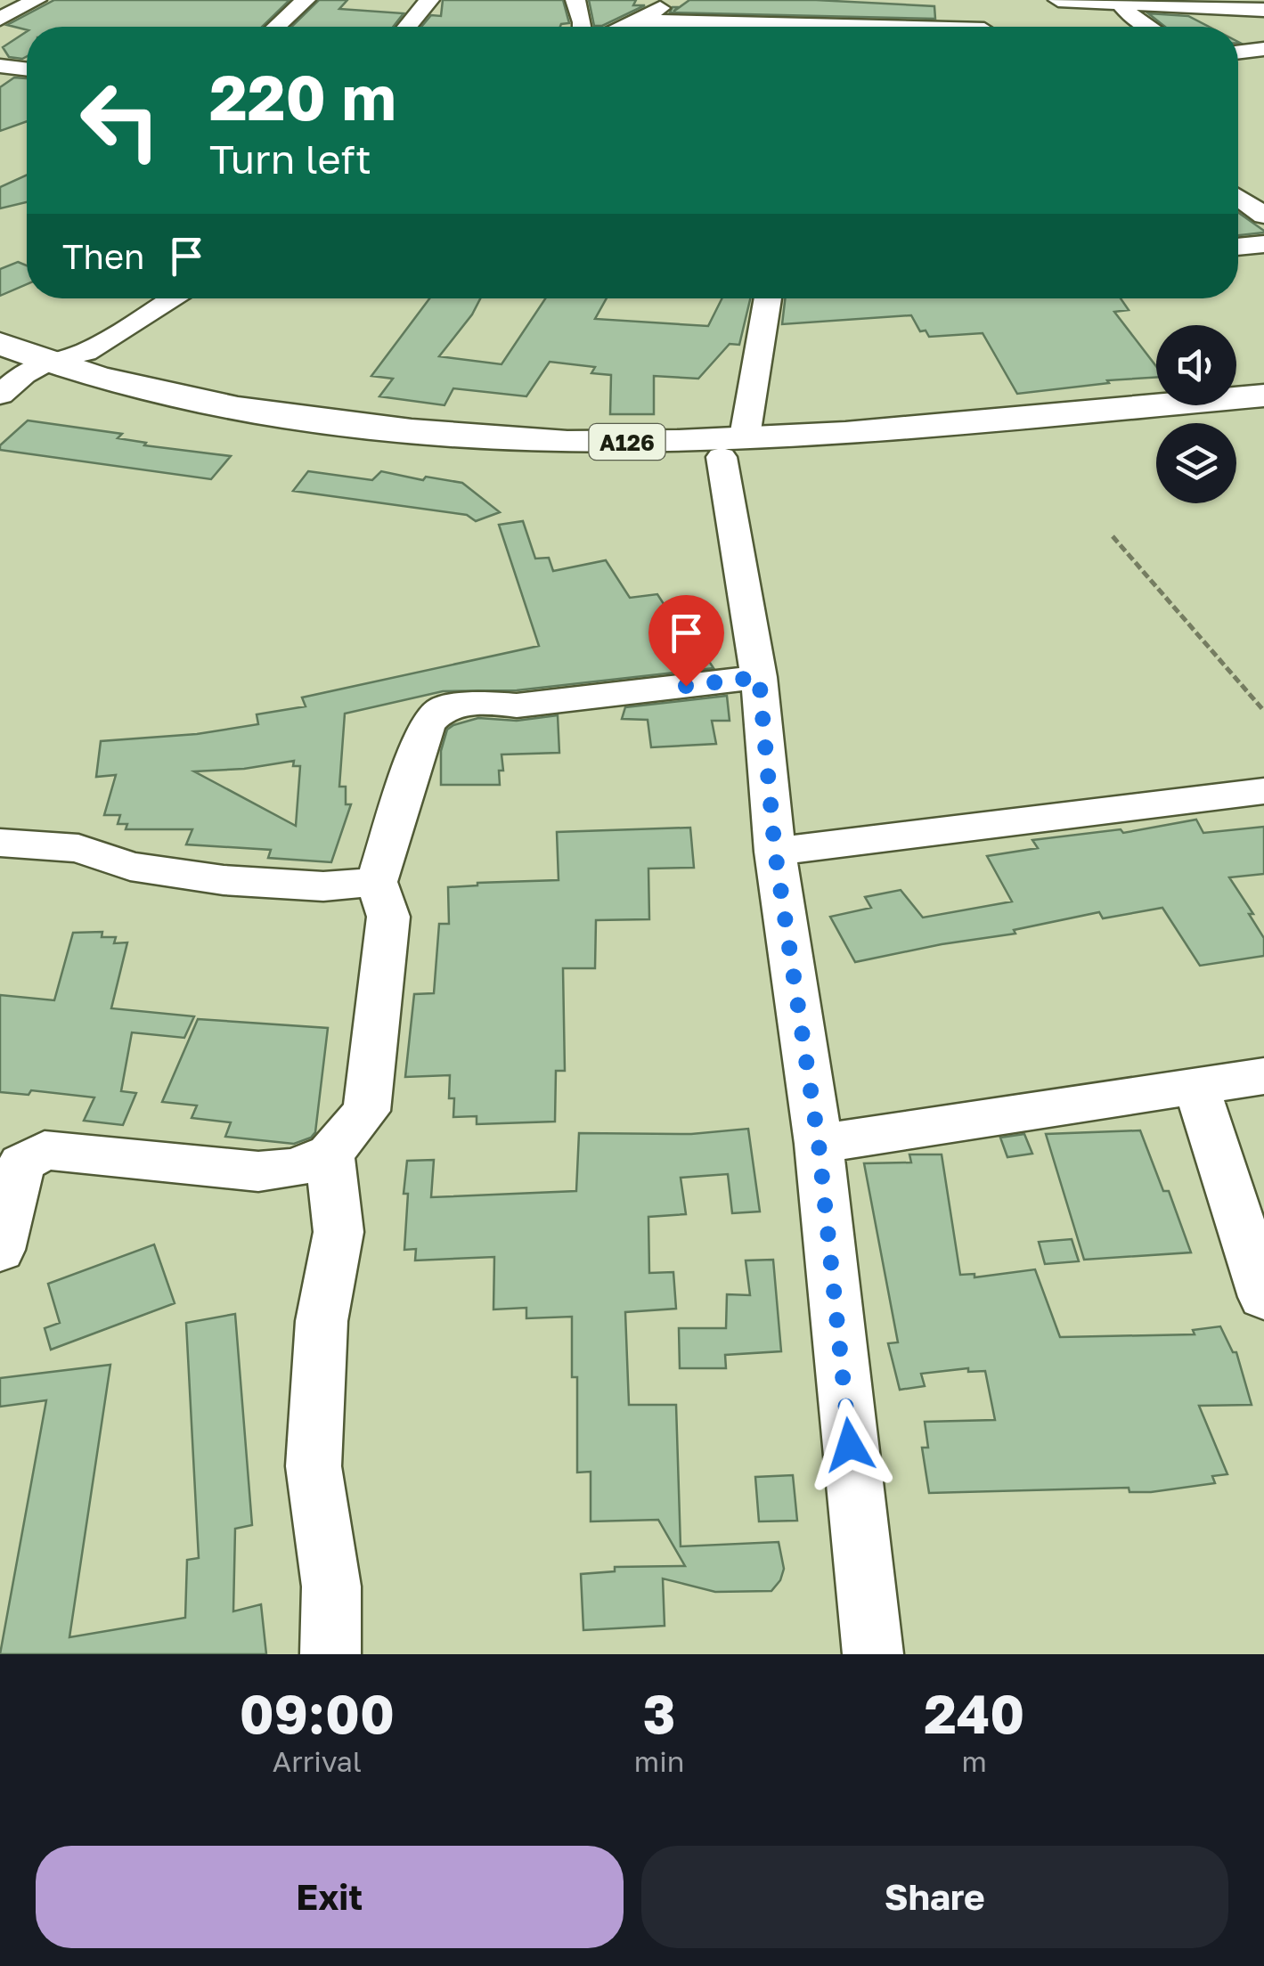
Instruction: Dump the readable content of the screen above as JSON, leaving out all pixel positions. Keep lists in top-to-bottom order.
{
  "streets": {
    "highway": ["A126"]
  },
  "page": {
    "turn": ["220 m", "Turn left"],
    "then": "Then",
    "eta": [
      "09:00",
      "Arrival",
      "3",
      "min",
      "240",
      "m"
    ],
    "buttons": ["Exit", "Share"]
  }
}
